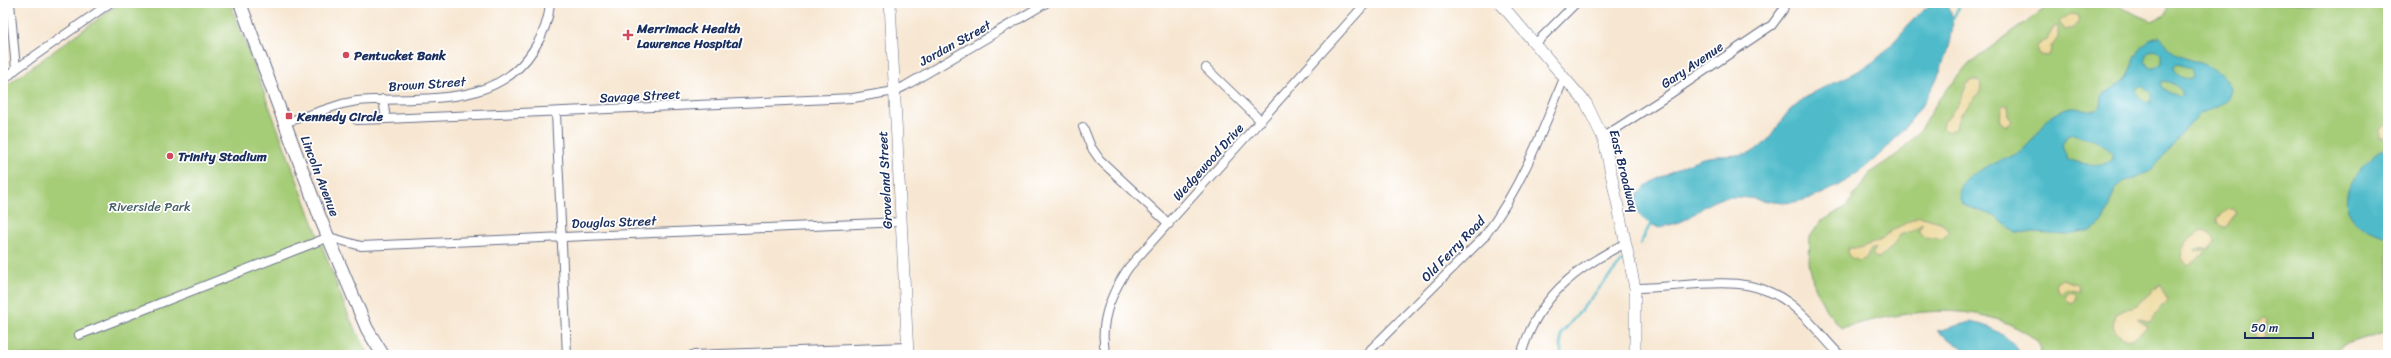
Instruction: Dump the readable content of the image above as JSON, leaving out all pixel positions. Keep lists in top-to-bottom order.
{
  "streets": {
    "main road": ["Lincoln Avenue"],
    "street": [
      "Jordan Street",
      "Gary Avenue",
      "Brown Street",
      "Savage Street",
      "Wedgewood Drive",
      "East Broadway",
      "Groveland Street",
      "Douglas Street",
      "Old Ferry Road"
    ]
  },
  "crossings": [
    ["Jordan Street", "Savage Street"],
    ["Jordan Street", "Groveland Street"],
    ["Gary Avenue", "East Broadway"],
    ["Brown Street", "Lincoln Avenue"],
    ["Savage Street", "Groveland Street"],
    ["East Broadway", "Old Ferry Road"],
    ["Lincoln Avenue", "Douglas Street"],
    ["Groveland Street", "Douglas Street"]
  ],
  "parks": ["Riverside Park"],
  "places": {
    "health": ["Merrimack Health Lawrence Hospital"],
    "other": ["Pentucket Bank", "Trinity Stadium"],
    "transit": ["Kennedy Circle"]
  },
  "scale_bar": "50 m"
}
